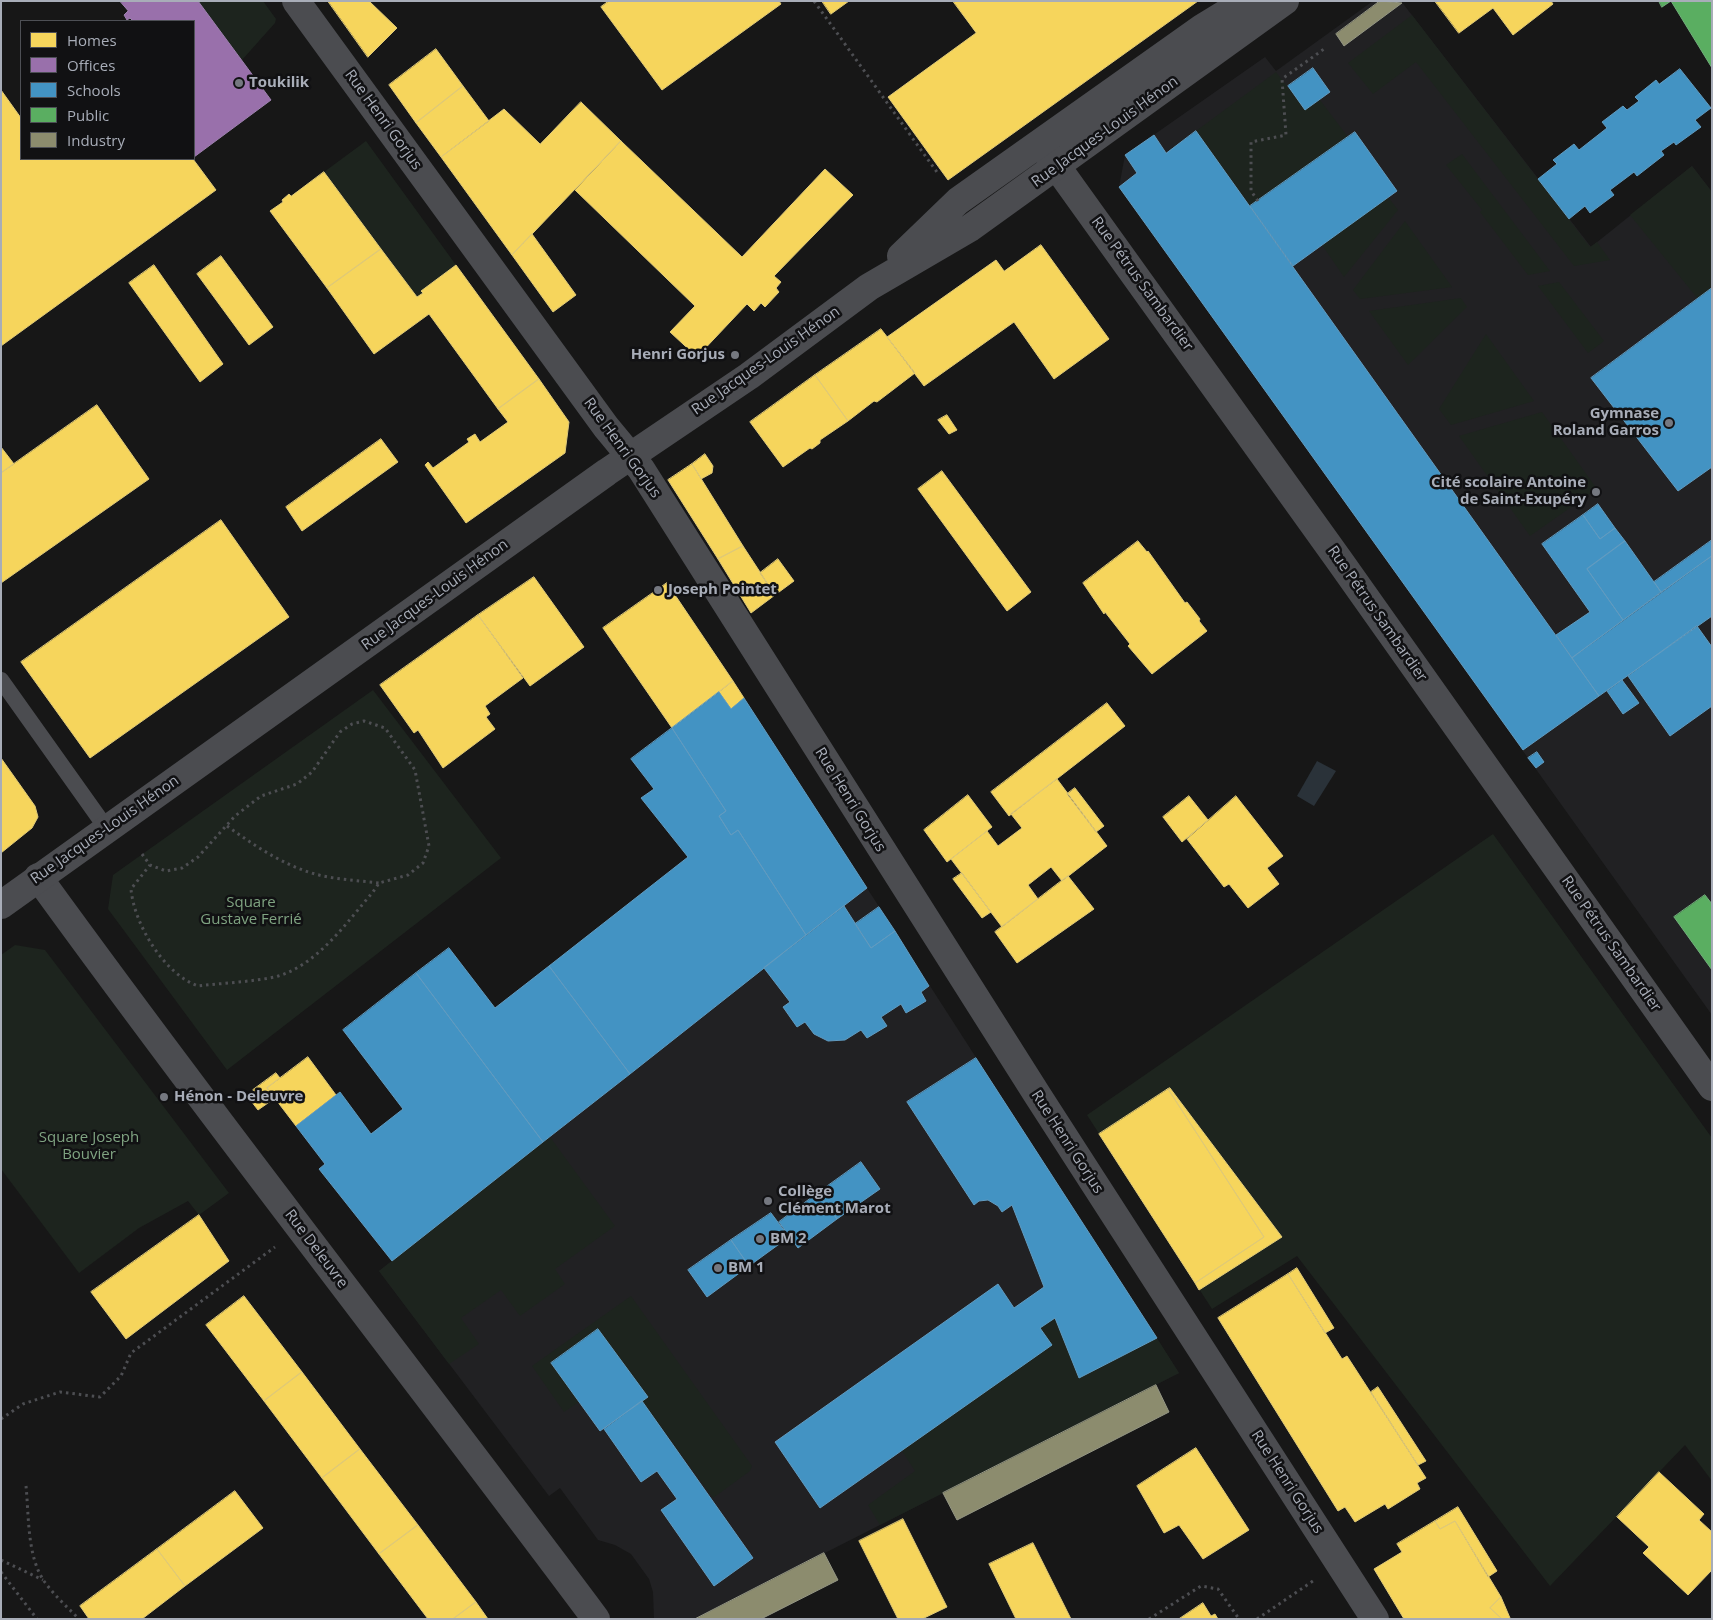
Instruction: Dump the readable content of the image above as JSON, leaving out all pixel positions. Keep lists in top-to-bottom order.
{
  "streets": {
    "street": [
      "Rue Henri Gorjus",
      "Rue Jacques-Louis Hénon",
      "Rue Pétrus Sambardier",
      "Rue Deleuvre"
    ]
  },
  "crossings": [
    ["Rue Henri Gorjus", "Rue Jacques-Louis Hénon"],
    ["Rue Jacques-Louis Hénon", "Rue Pétrus Sambardier"],
    ["Rue Jacques-Louis Hénon", "Rue Deleuvre"]
  ],
  "parks": ["Square Gustave Ferrié", "Square Joseph Bouvier"],
  "places": [
    "Toukilik",
    "Henri Gorjus",
    "Gymnase Roland Garros",
    "Cité scolaire Antoine de Saint-Exupéry",
    "Joseph Pointet",
    "Hénon - Deleuvre",
    "Collège Clément Marot",
    "BM 2",
    "BM 1"
  ],
  "legend": [
    "Homes",
    "Offices",
    "Schools",
    "Public",
    "Industry"
  ]
}
